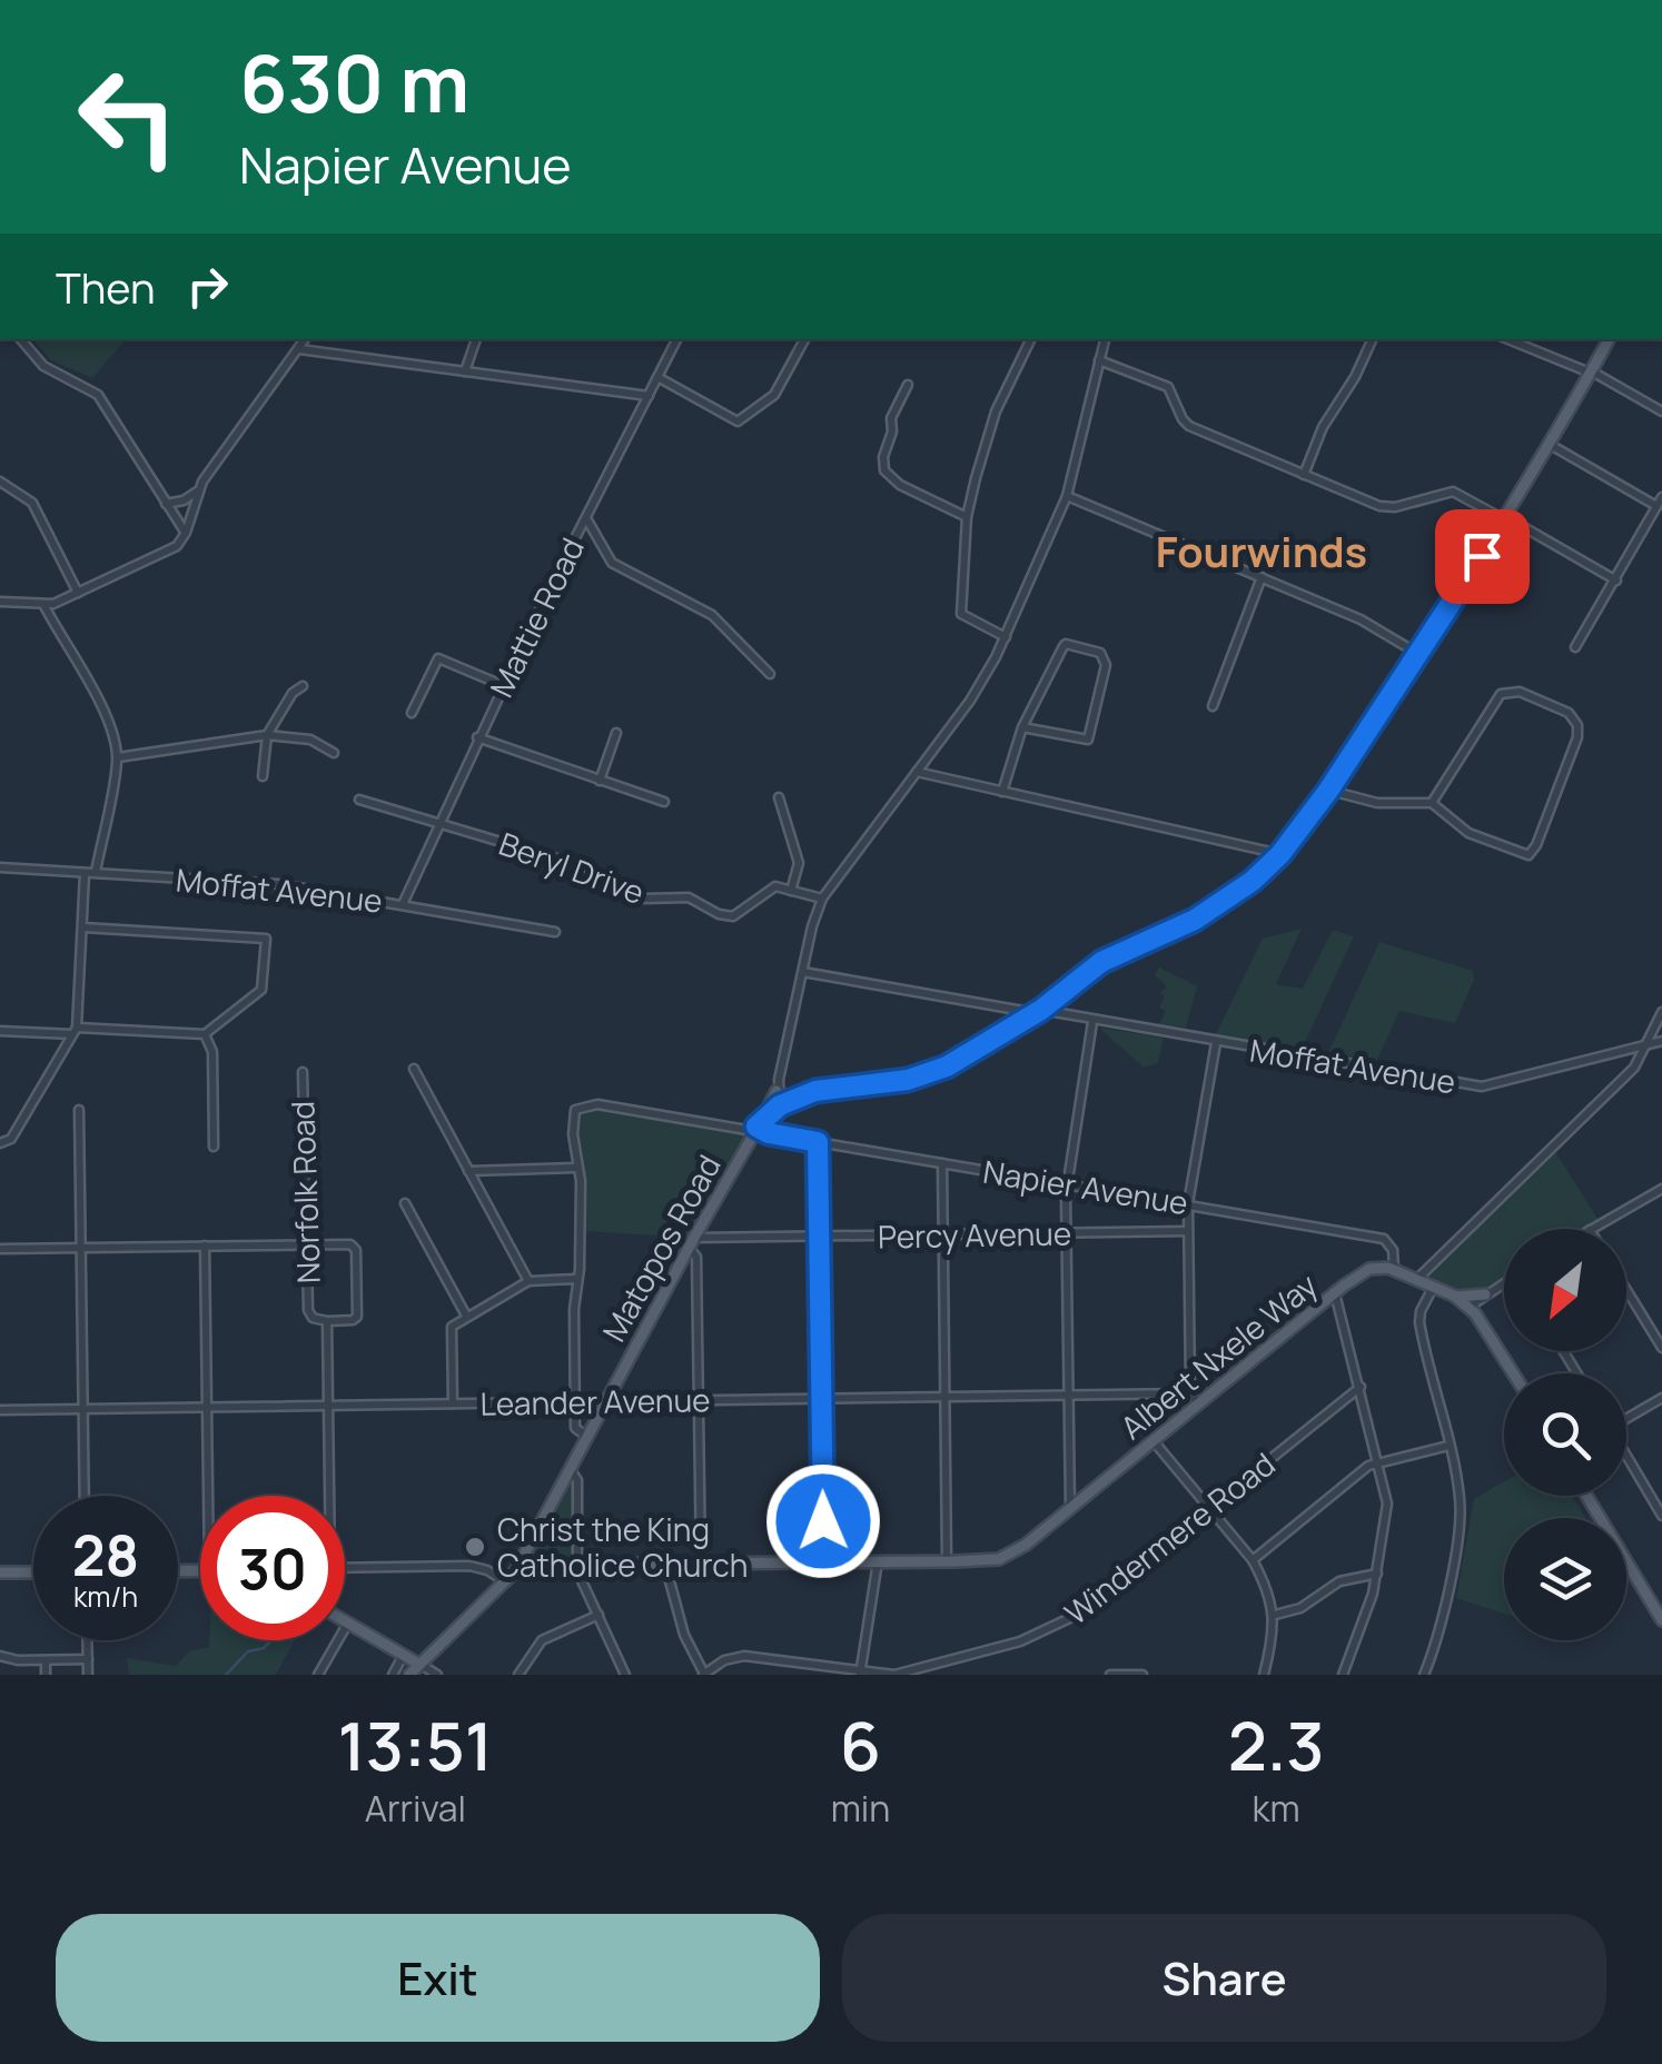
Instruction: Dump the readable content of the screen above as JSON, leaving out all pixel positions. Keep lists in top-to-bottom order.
{
  "streets": {
    "main road": ["Matopos Road", "Albert Nxele Way"],
    "street": [
      "Mattie Road",
      "Beryl Drive",
      "Moffat Avenue",
      "Napier Avenue",
      "Norfolk Road",
      "Percy Avenue",
      "Leander Avenue",
      "Windermere Road"
    ]
  },
  "crossings": [
    ["Mattie Road", "Beryl Drive"],
    ["Mattie Road", "Moffat Avenue"],
    ["Moffat Avenue", "Matopos Road"],
    ["Napier Avenue", "Matopos Road"],
    ["Napier Avenue", "Albert Nxele Way"],
    ["Norfolk Road", "Leander Avenue"],
    ["Percy Avenue", "Matopos Road"],
    ["Matopos Road", "Albert Nxele Way"],
    ["Matopos Road", "Leander Avenue"],
    ["Albert Nxele Way", "Leander Avenue"]
  ],
  "districts": ["Fourwinds"],
  "places": ["Christ the King Catholice Church"],
  "north": "bottom left",
  "page": {
    "turn": ["630 m", "Napier Avenue"],
    "then": "Then",
    "speed": "28 km/h",
    "limit": "30",
    "eta": [
      "13:51",
      "Arrival",
      "6",
      "min",
      "2.3",
      "km"
    ],
    "buttons": ["Exit", "Share"]
  }
}
